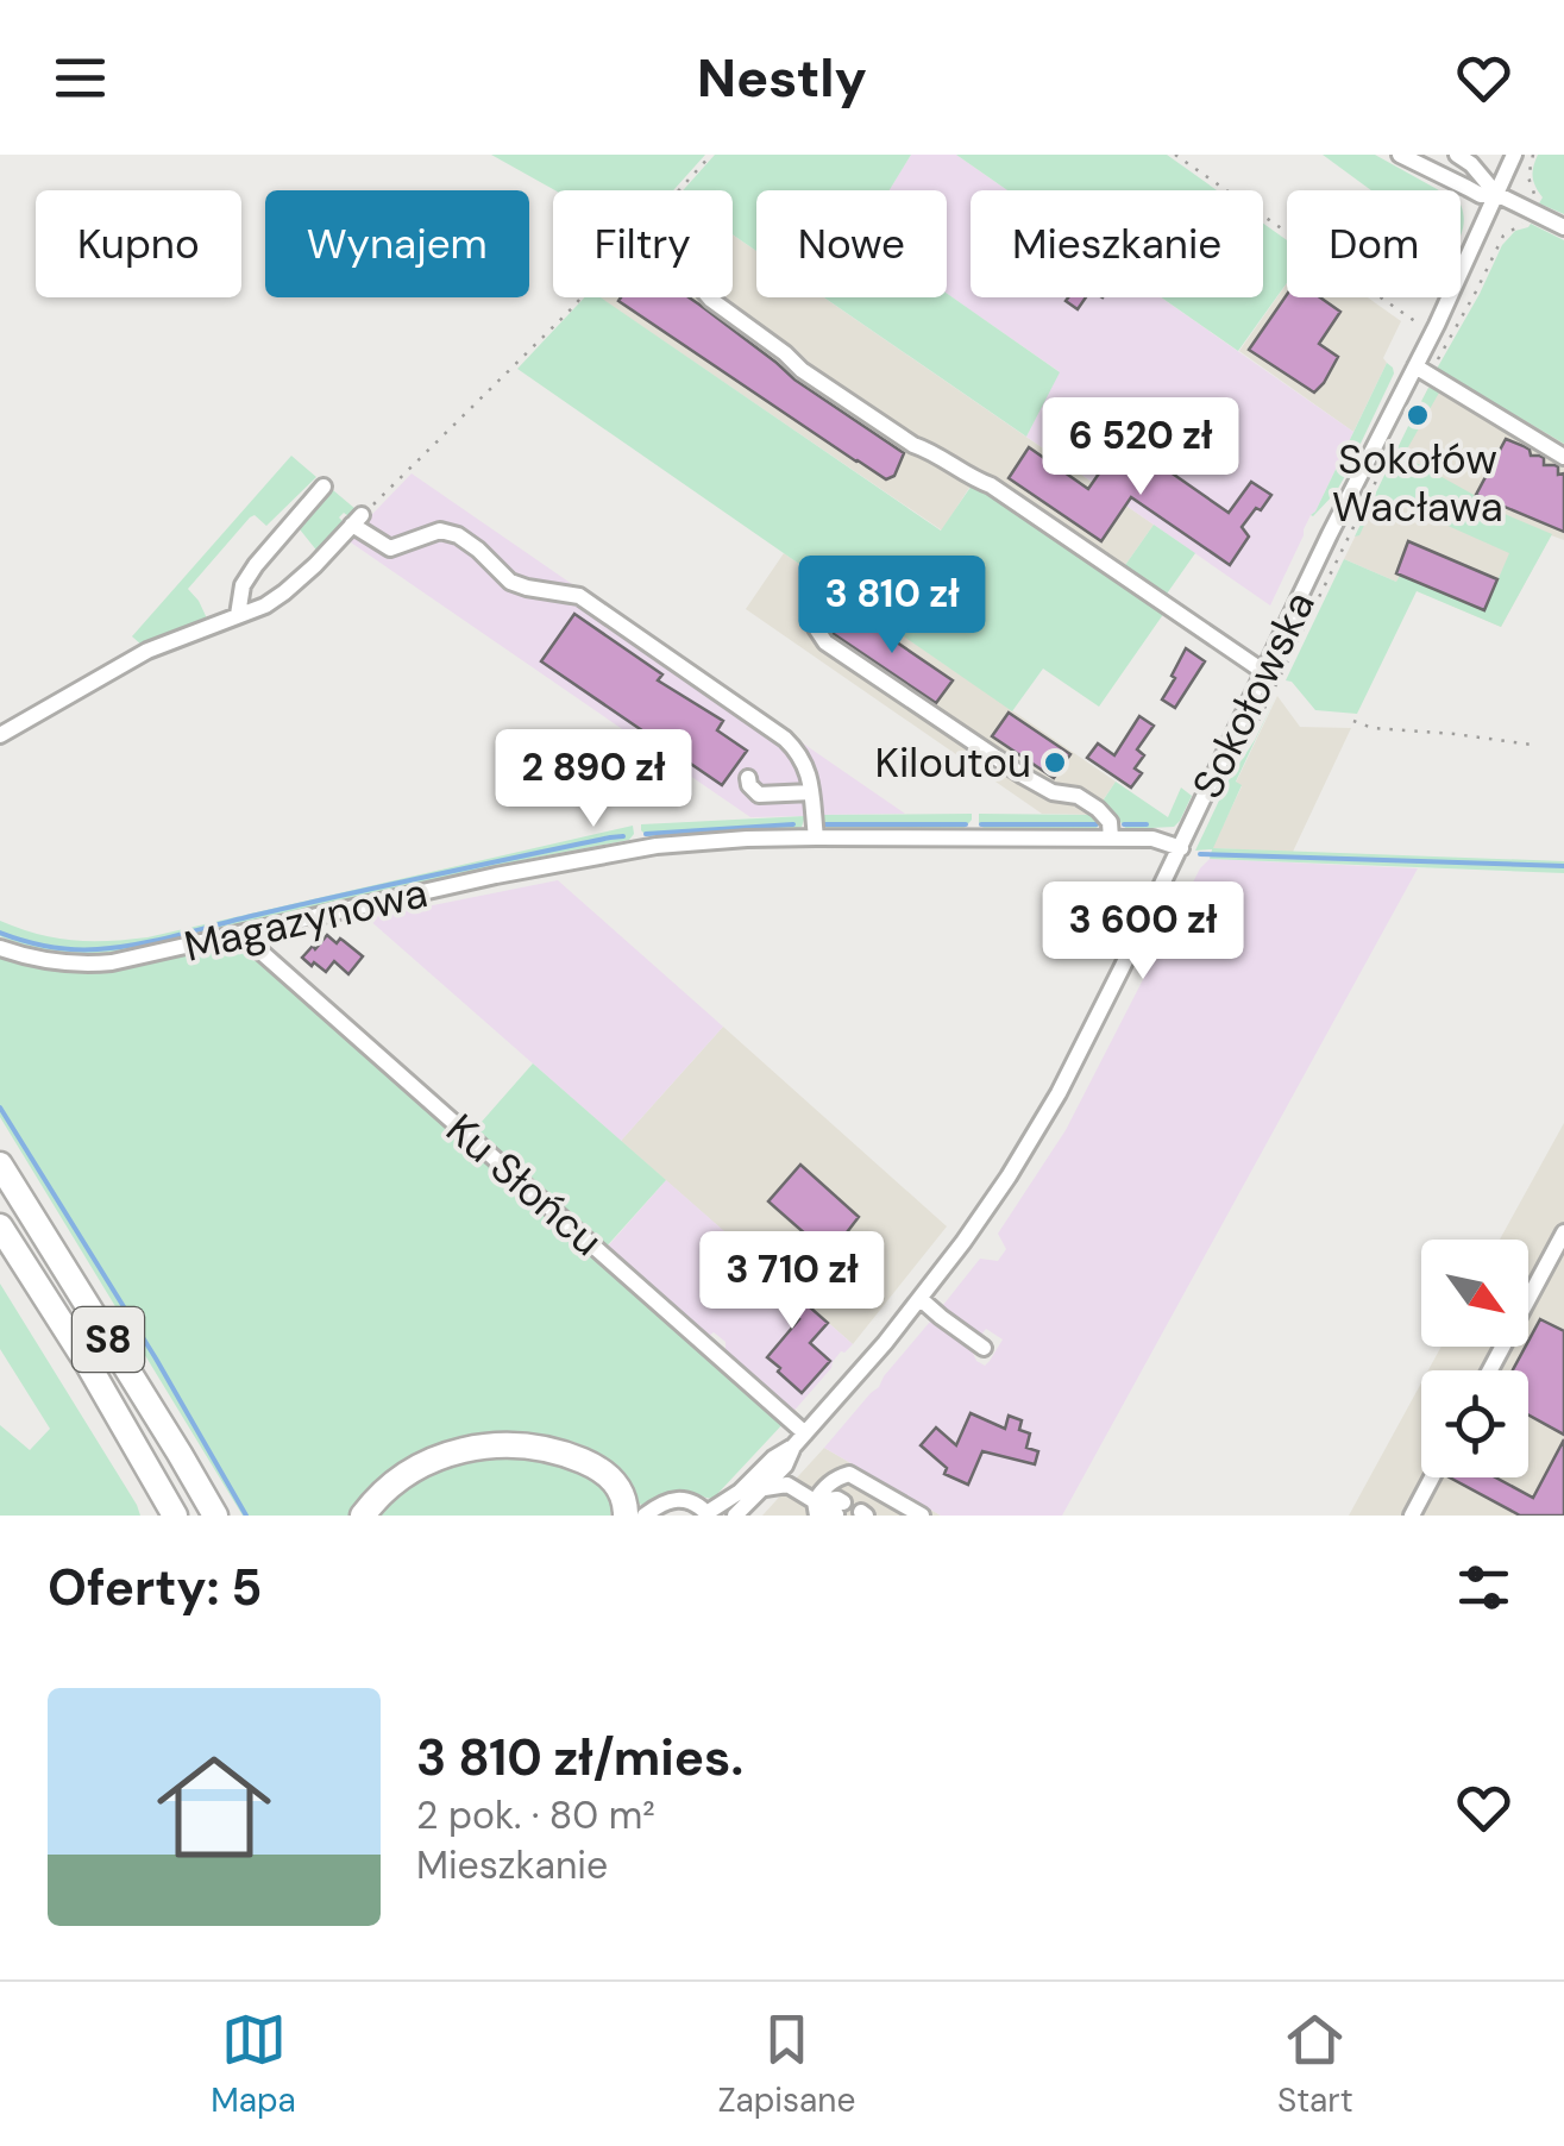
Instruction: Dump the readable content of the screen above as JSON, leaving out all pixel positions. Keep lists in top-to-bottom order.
{
  "streets": {
    "highway": ["S8"],
    "street": ["Sokołowska", "Magazynowa", "Ku Słońcu"]
  },
  "crossings": [
    ["Sokołowska", "Magazynowa"],
    ["Sokołowska", "Ku Słońcu"],
    ["Magazynowa", "Ku Słońcu"]
  ],
  "places": ["Sokołów Wacława", "Kiloutou"],
  "north": "bottom right",
  "page": {
    "header": "Nestly",
    "chip": [
      "Kupno",
      "Wynajem",
      "Filtry",
      "Nowe",
      "Mieszkanie",
      "Dom"
    ],
    "price": [
      "6 520 zł",
      "3 810 zł",
      "2 890 zł",
      "3 600 zł",
      "3 710 zł"
    ],
    "heading": "Oferty: 5",
    "list": [
      {
        "name": "3 810 zł/mies.",
        "note": "2 pok. · 80 m² · Mieszkanie"
      }
    ],
    "tabs": ["Mapa", "Zapisane", "Start"]
  }
}
